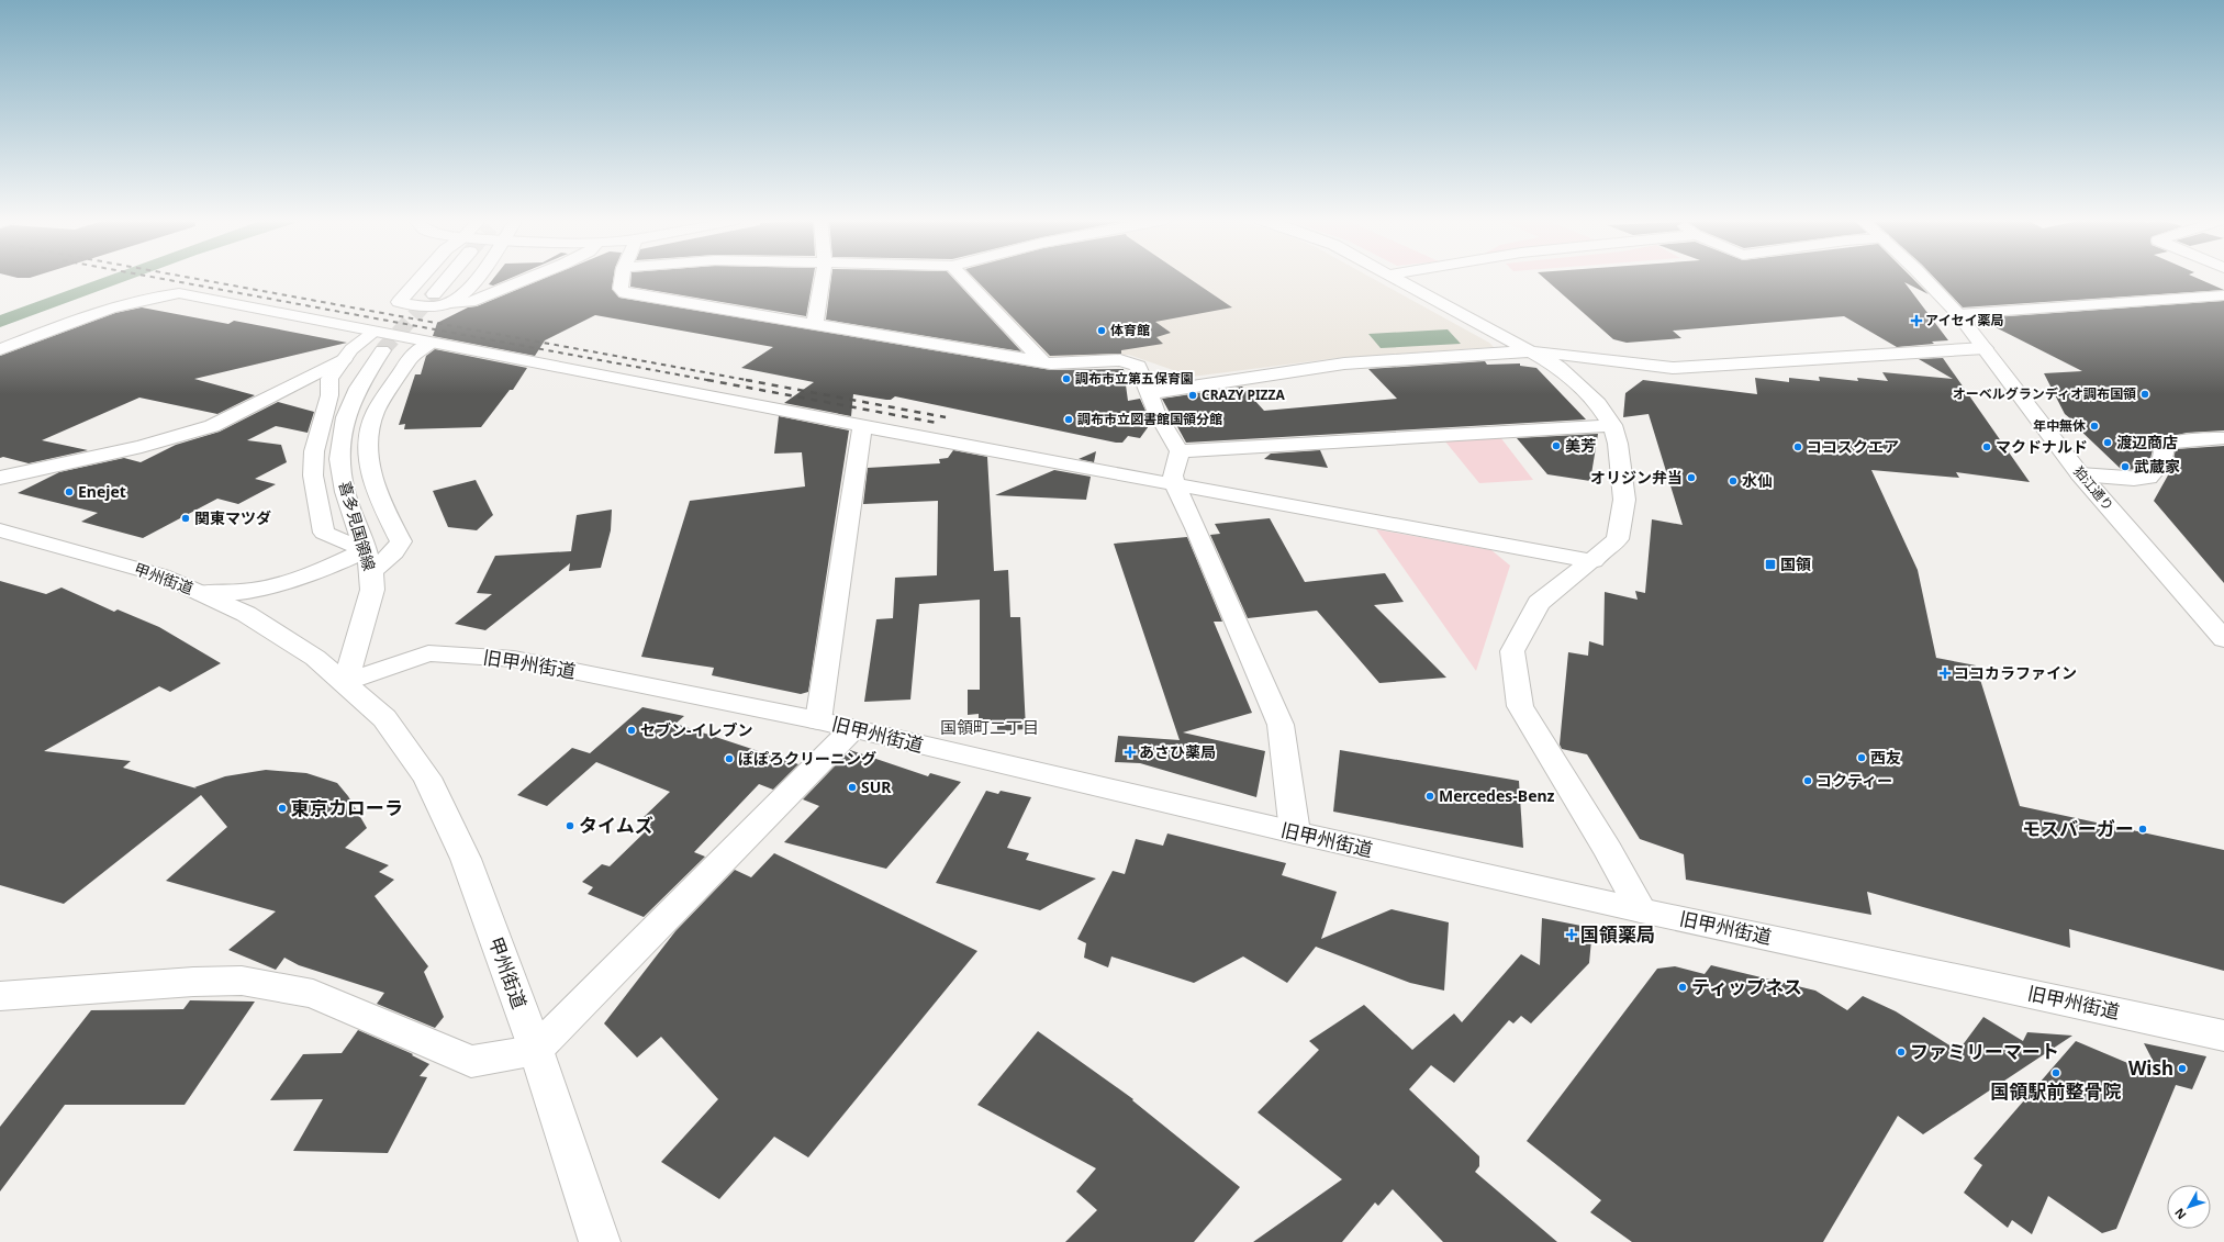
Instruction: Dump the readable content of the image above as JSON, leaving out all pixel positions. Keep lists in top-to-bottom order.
{
  "streets": {
    "main road": [
      "狛江通り",
      "喜多見国領線",
      "甲州街道",
      "旧甲州街道"
    ]
  },
  "crossings": [
    ["喜多見国領線", "甲州街道"],
    ["喜多見国領線", "旧甲州街道"],
    ["甲州街道", "旧甲州街道"]
  ],
  "districts": ["国領町二丁目"],
  "places": {
    "health": [
      "アイセイ薬局",
      "ココカラファイン",
      "あさひ薬局",
      "国領薬局"
    ],
    "other": [
      "体育館",
      "調布市立第五保育園",
      "オーベルグランディオ調布国領",
      "CRAZY PIZZA",
      "調布市立図書館国領分館",
      "年中無休",
      "渡辺商店",
      "美芳",
      "ココスクエア",
      "マクドナルド",
      "武蔵家",
      "オリジン弁当",
      "水仙",
      "Enejet",
      "関東マツダ",
      "セブン-イレブン",
      "西友",
      "ぽぽろクリーニング",
      "コクティー",
      "SUR",
      "Mercedes-Benz",
      "東京カローラ",
      "タイムズ",
      "モスバーガー",
      "ティップネス",
      "ファミリーマート",
      "Wish",
      "国領駅前整骨院"
    ],
    "transit": ["国領"]
  },
  "north": "bottom left"
}
